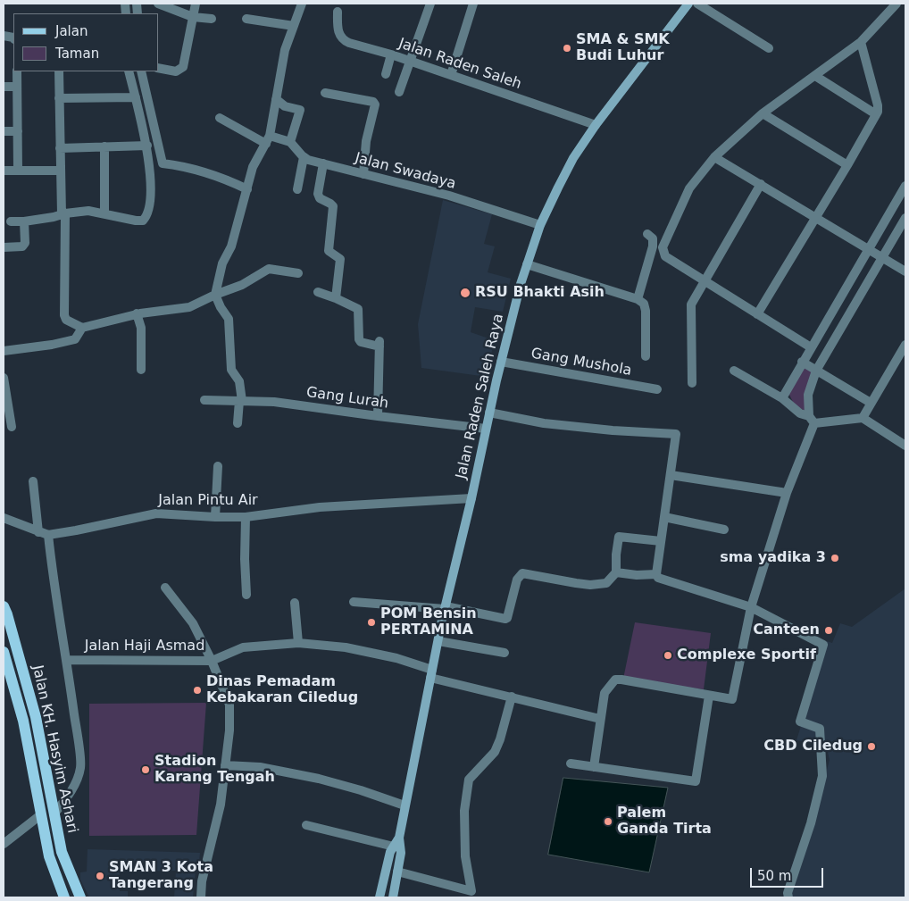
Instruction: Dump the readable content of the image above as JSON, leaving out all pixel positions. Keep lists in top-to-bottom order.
{
  "streets": {
    "main road": ["Jalan Raden Saleh Raya", "Jalan KH. Hasyim Ashari"],
    "street": [
      "Jalan Raden Saleh",
      "Jalan Swadaya",
      "Gang Mushola",
      "Gang Lurah",
      "Jalan Pintu Air",
      "Jalan Haji Asmad"
    ]
  },
  "crossings": [
    ["Jalan Raden Saleh", "Jalan Raden Saleh Raya"],
    ["Jalan Swadaya", "Jalan Raden Saleh Raya"],
    ["Gang Mushola", "Jalan Raden Saleh Raya"],
    ["Jalan Raden Saleh Raya", "Gang Lurah"],
    ["Jalan Raden Saleh Raya", "Jalan Pintu Air"],
    ["Jalan Raden Saleh Raya", "Jalan Haji Asmad"]
  ],
  "places": [
    "SMA & SMK Budi Luhur",
    "RSU Bhakti Asih",
    "sma yadika 3",
    "POM Bensin PERTAMINA",
    "Canteen",
    "Complexe Sportif",
    "Dinas Pemadam Kebakaran Ciledug",
    "CBD Ciledug",
    "Stadion Karang Tengah",
    "Palem Ganda Tirta",
    "SMAN 3 Kota Tangerang"
  ],
  "legend": ["Jalan", "Taman"],
  "scale_bar": "50 m"
}
